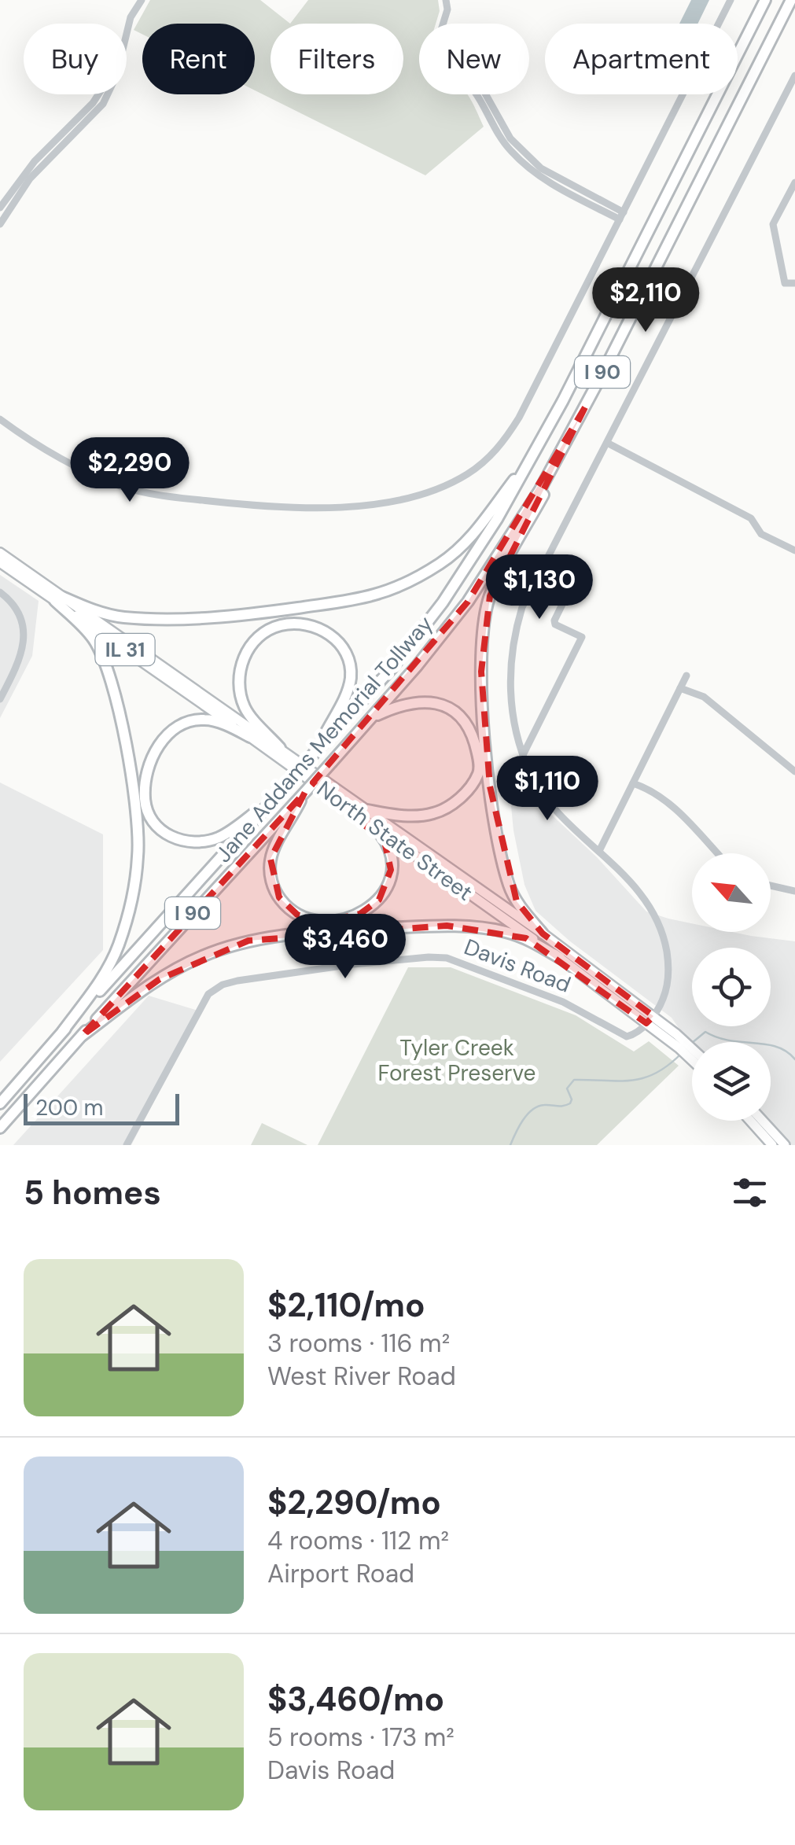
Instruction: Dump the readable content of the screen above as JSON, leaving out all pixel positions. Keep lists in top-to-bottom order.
{
  "streets": {
    "highway": ["I 90", "Jane Addams Memorial Tollway"],
    "main road": ["IL 31", "North State Street"],
    "street": ["Davis Road"]
  },
  "crossings": [
    ["North State Street", "Davis Road"]
  ],
  "parks": ["Tyler Creek Forest Preserve"],
  "scale_bar": "200 m",
  "north": "top left",
  "page": {
    "chip": [
      "Buy",
      "Rent",
      "Filters",
      "New",
      "Apartment"
    ],
    "price": [
      "$2,110",
      "$2,290",
      "$1,130",
      "$1,110",
      "$3,460"
    ],
    "scale": "200 m",
    "heading": "5 homes",
    "list": [
      {
        "name": "$2,110/mo",
        "note": "3 rooms · 116 m² · West River Road"
      },
      {
        "name": "$2,290/mo",
        "note": "4 rooms · 112 m² · Airport Road"
      },
      {
        "name": "$3,460/mo",
        "note": "5 rooms · 173 m² · Davis Road"
      }
    ]
  }
}
